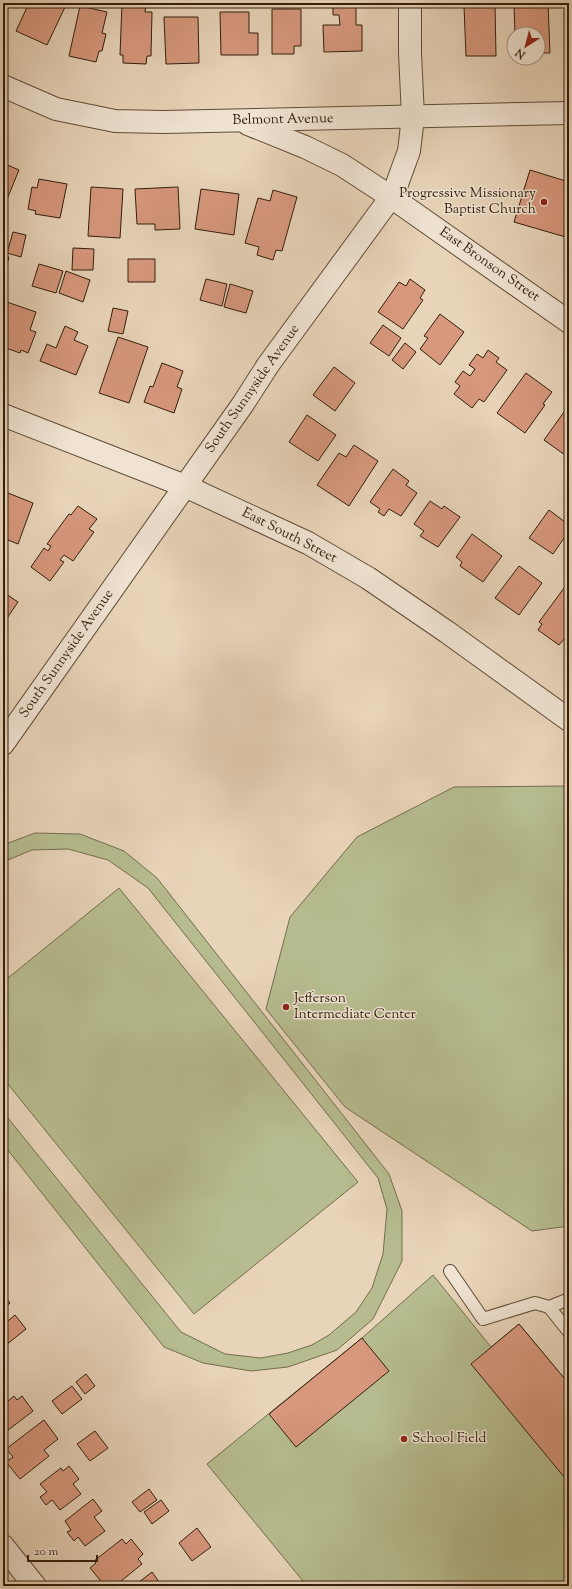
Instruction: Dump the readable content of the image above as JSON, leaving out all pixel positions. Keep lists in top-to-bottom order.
{
  "streets": {
    "street": [
      "Belmont Avenue",
      "East Bronson Street",
      "South Sunnyside Avenue",
      "East South Street"
    ]
  },
  "crossings": [
    ["Belmont Avenue", "East Bronson Street"],
    ["Belmont Avenue", "South Sunnyside Avenue"],
    ["East Bronson Street", "South Sunnyside Avenue"],
    ["South Sunnyside Avenue", "East South Street"]
  ],
  "places": ["Progressive Missionary Baptist Church", "Jefferson Intermediate Center", "School Field"],
  "scale_bar": "20 m",
  "north": "bottom left"
}
